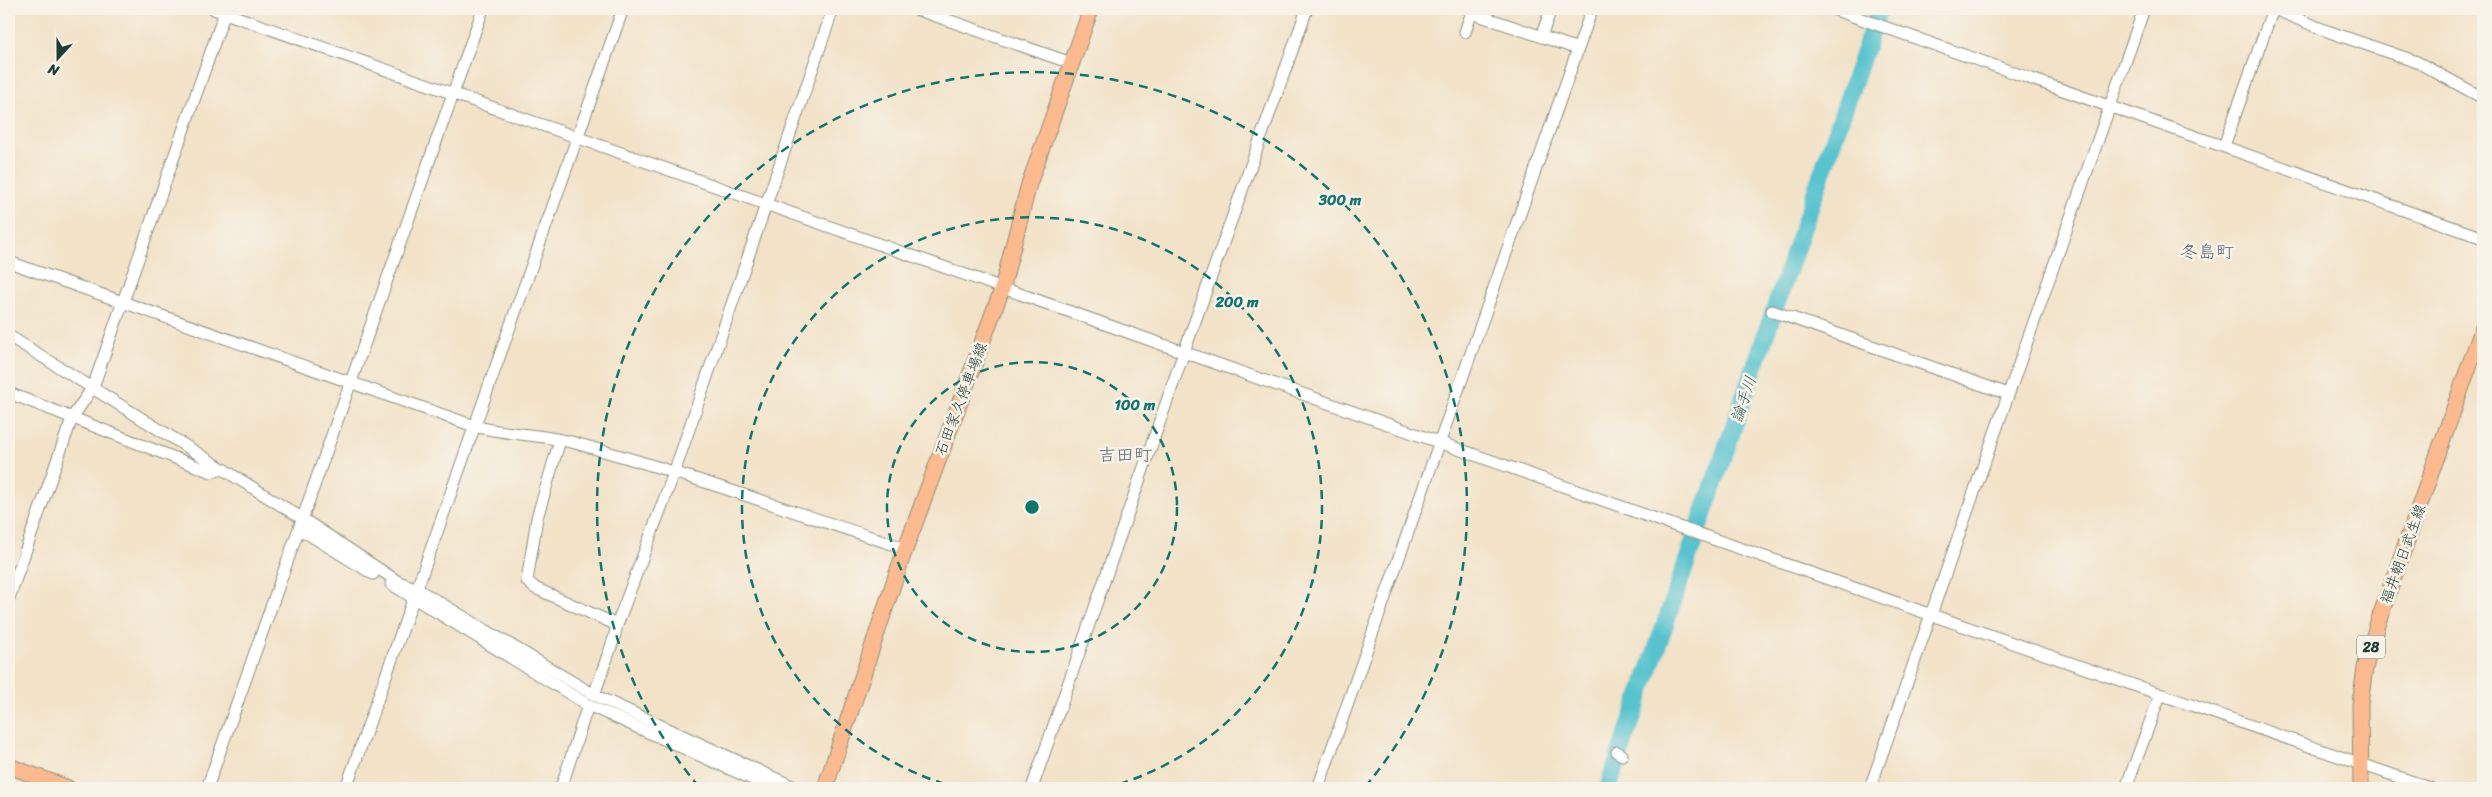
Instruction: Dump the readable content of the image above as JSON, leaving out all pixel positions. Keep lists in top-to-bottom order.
{
  "streets": {
    "main road": ["石田家久停車場線", "福井朝日武生線", "28"]
  },
  "districts": ["冬島町", "吉田町"],
  "water": ["論手川"],
  "north": "bottom",
  "rings": ["300 m", "200 m", "100 m"]
}
